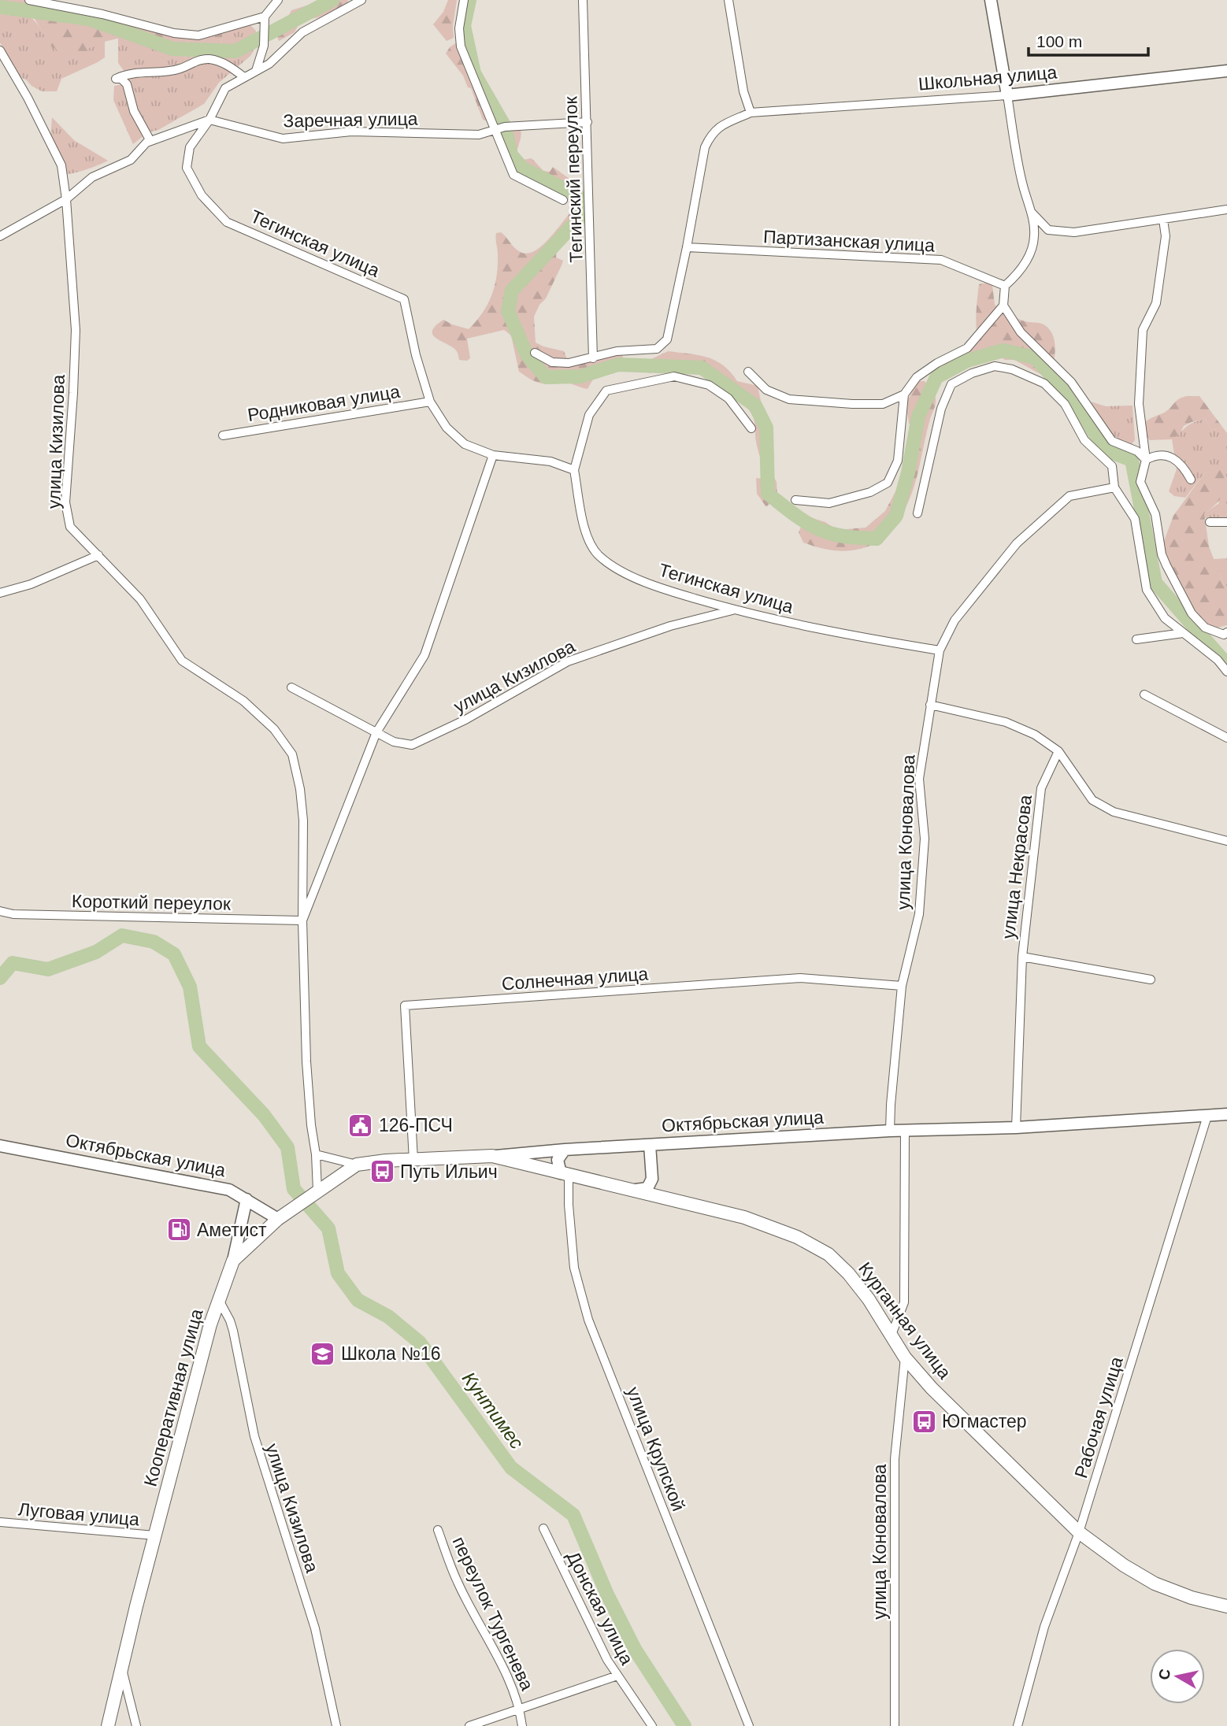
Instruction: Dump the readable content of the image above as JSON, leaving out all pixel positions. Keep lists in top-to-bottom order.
{
  "streets": {
    "main road": ["Октябрьская улица", "Курганная улица", "Кооперативная улица"],
    "street": [
      "Школьная улица",
      "Заречная улица",
      "Тегинский переулок",
      "Партизанская улица",
      "Тегинская улица",
      "Родниковая улица",
      "улица Кизилова",
      "улица Коновалова",
      "улица Некрасова",
      "Короткий переулок",
      "Солнечная улица",
      "Рабочая улица",
      "улица Крупской",
      "Луговая улица",
      "Донская улица",
      "переулок Тургенева"
    ]
  },
  "crossings": [
    ["Школьная улица", "Тегинский переулок"],
    ["Школьная улица", "Партизанская улица"],
    ["Заречная улица", "Тегинский переулок"],
    ["Заречная улица", "Тегинская улица"],
    ["Тегинская улица", "Родниковая улица"],
    ["Тегинская улица", "улица Кизилова"],
    ["Тегинская улица", "улица Коновалова"],
    ["улица Кизилова", "Короткий переулок"],
    ["улица Кизилова", "Октябрьская улица"],
    ["улица Кизилова", "Кооперативная улица"],
    ["улица Коновалова", "Солнечная улица"],
    ["улица Коновалова", "Октябрьская улица"],
    ["улица Коновалова", "Курганная улица"],
    ["улица Некрасова", "Октябрьская улица"],
    ["Солнечная улица", "Октябрьская улица"],
    ["Октябрьская улица", "Курганная улица"],
    ["Октябрьская улица", "Кооперативная улица"],
    ["Октябрьская улица", "Рабочая улица"],
    ["Курганная улица", "Рабочая улица"],
    ["Курганная улица", "улица Крупской"],
    ["Кооперативная улица", "Луговая улица"],
    ["Донская улица", "переулок Тургенева"]
  ],
  "water": ["Кунтимес"],
  "places": {
    "public building": ["126-ПСЧ"],
    "bus stop": ["Путь Ильич", "Югмастер"],
    "fuel station": ["Аметист"],
    "school or university": ["Школа №16"]
  },
  "scale_bar": "100 m",
  "north": "left"
}
